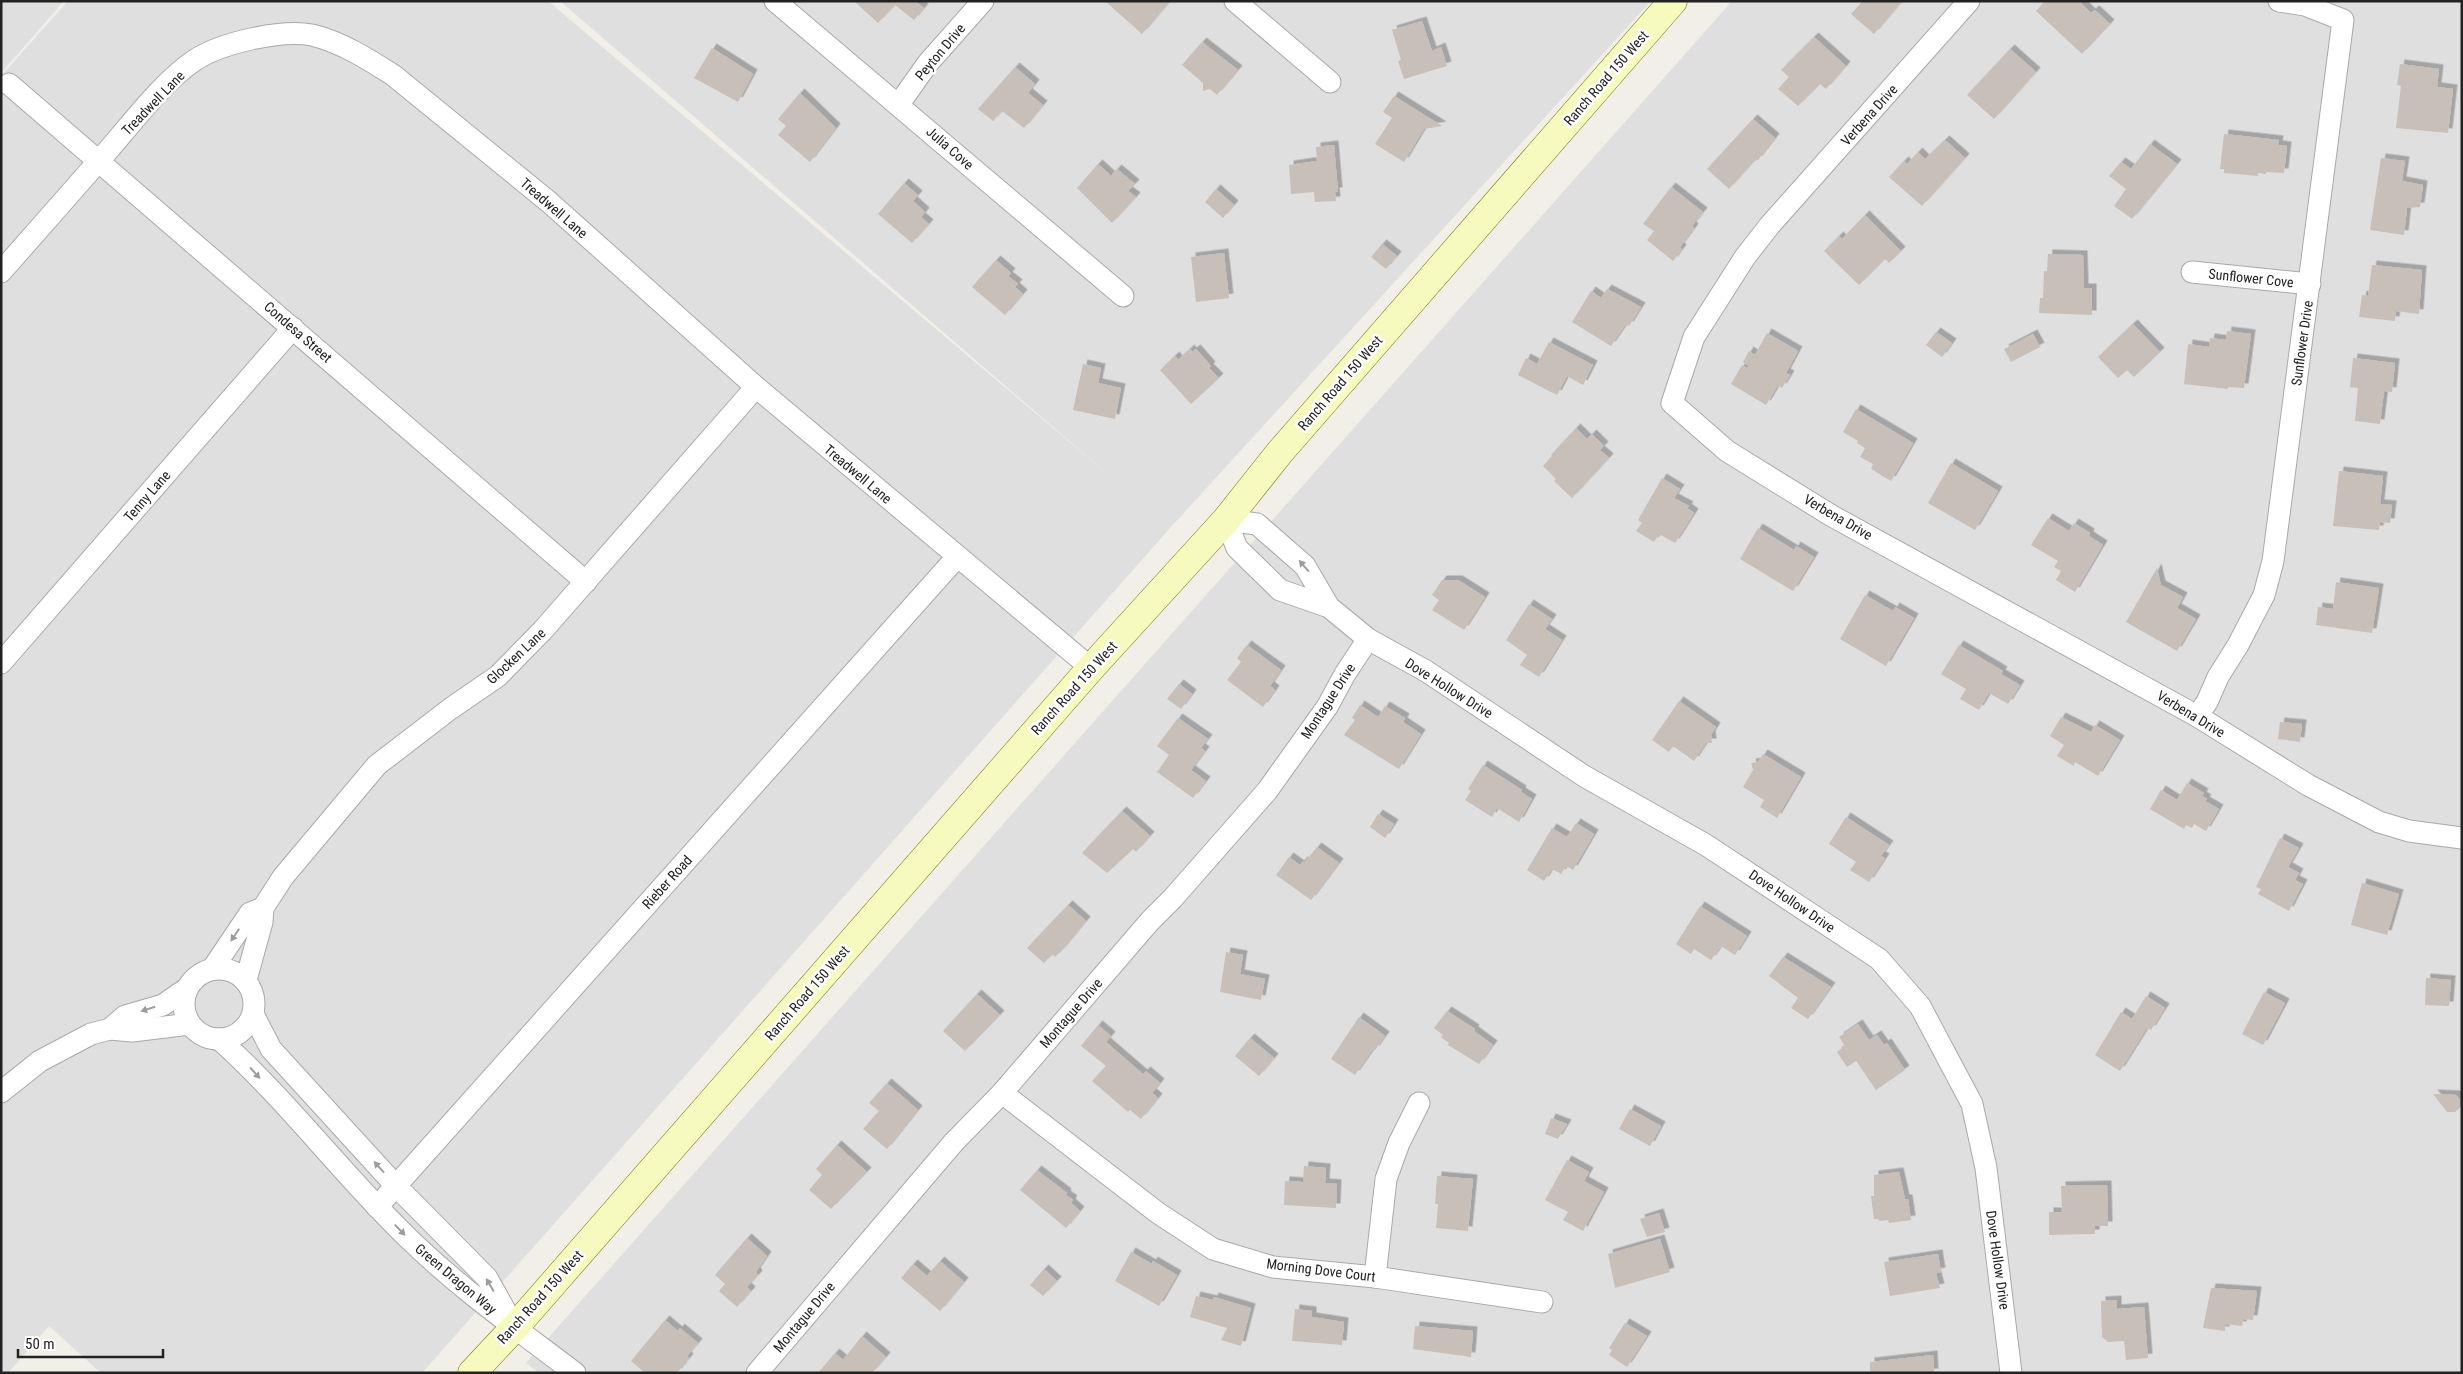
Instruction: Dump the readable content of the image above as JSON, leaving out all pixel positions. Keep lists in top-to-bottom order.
{
  "streets": {
    "main road": ["Ranch Road 150 West"],
    "street": [
      "Peyton Drive",
      "Treadwell Lane",
      "Verbena Drive",
      "Julia Cove",
      "Sunflower Cove",
      "Condesa Street",
      "Sunflower Drive",
      "Tenny Lane",
      "Glocken Lane",
      "Dove Hollow Drive",
      "Montague Drive",
      "Rieber Road",
      "Morning Dove Court",
      "Green Dragon Way"
    ]
  },
  "crossings": [
    ["Peyton Drive", "Julia Cove"],
    ["Ranch Road 150 West", "Treadwell Lane"],
    ["Ranch Road 150 West", "Dove Hollow Drive"],
    ["Ranch Road 150 West", "Green Dragon Way"],
    ["Treadwell Lane", "Condesa Street"],
    ["Treadwell Lane", "Glocken Lane"],
    ["Treadwell Lane", "Rieber Road"],
    ["Verbena Drive", "Sunflower Drive"],
    ["Sunflower Cove", "Sunflower Drive"],
    ["Condesa Street", "Tenny Lane"],
    ["Condesa Street", "Glocken Lane"],
    ["Glocken Lane", "Green Dragon Way"],
    ["Dove Hollow Drive", "Montague Drive"],
    ["Montague Drive", "Morning Dove Court"],
    ["Rieber Road", "Green Dragon Way"]
  ],
  "scale_bar": "50 m"
}
